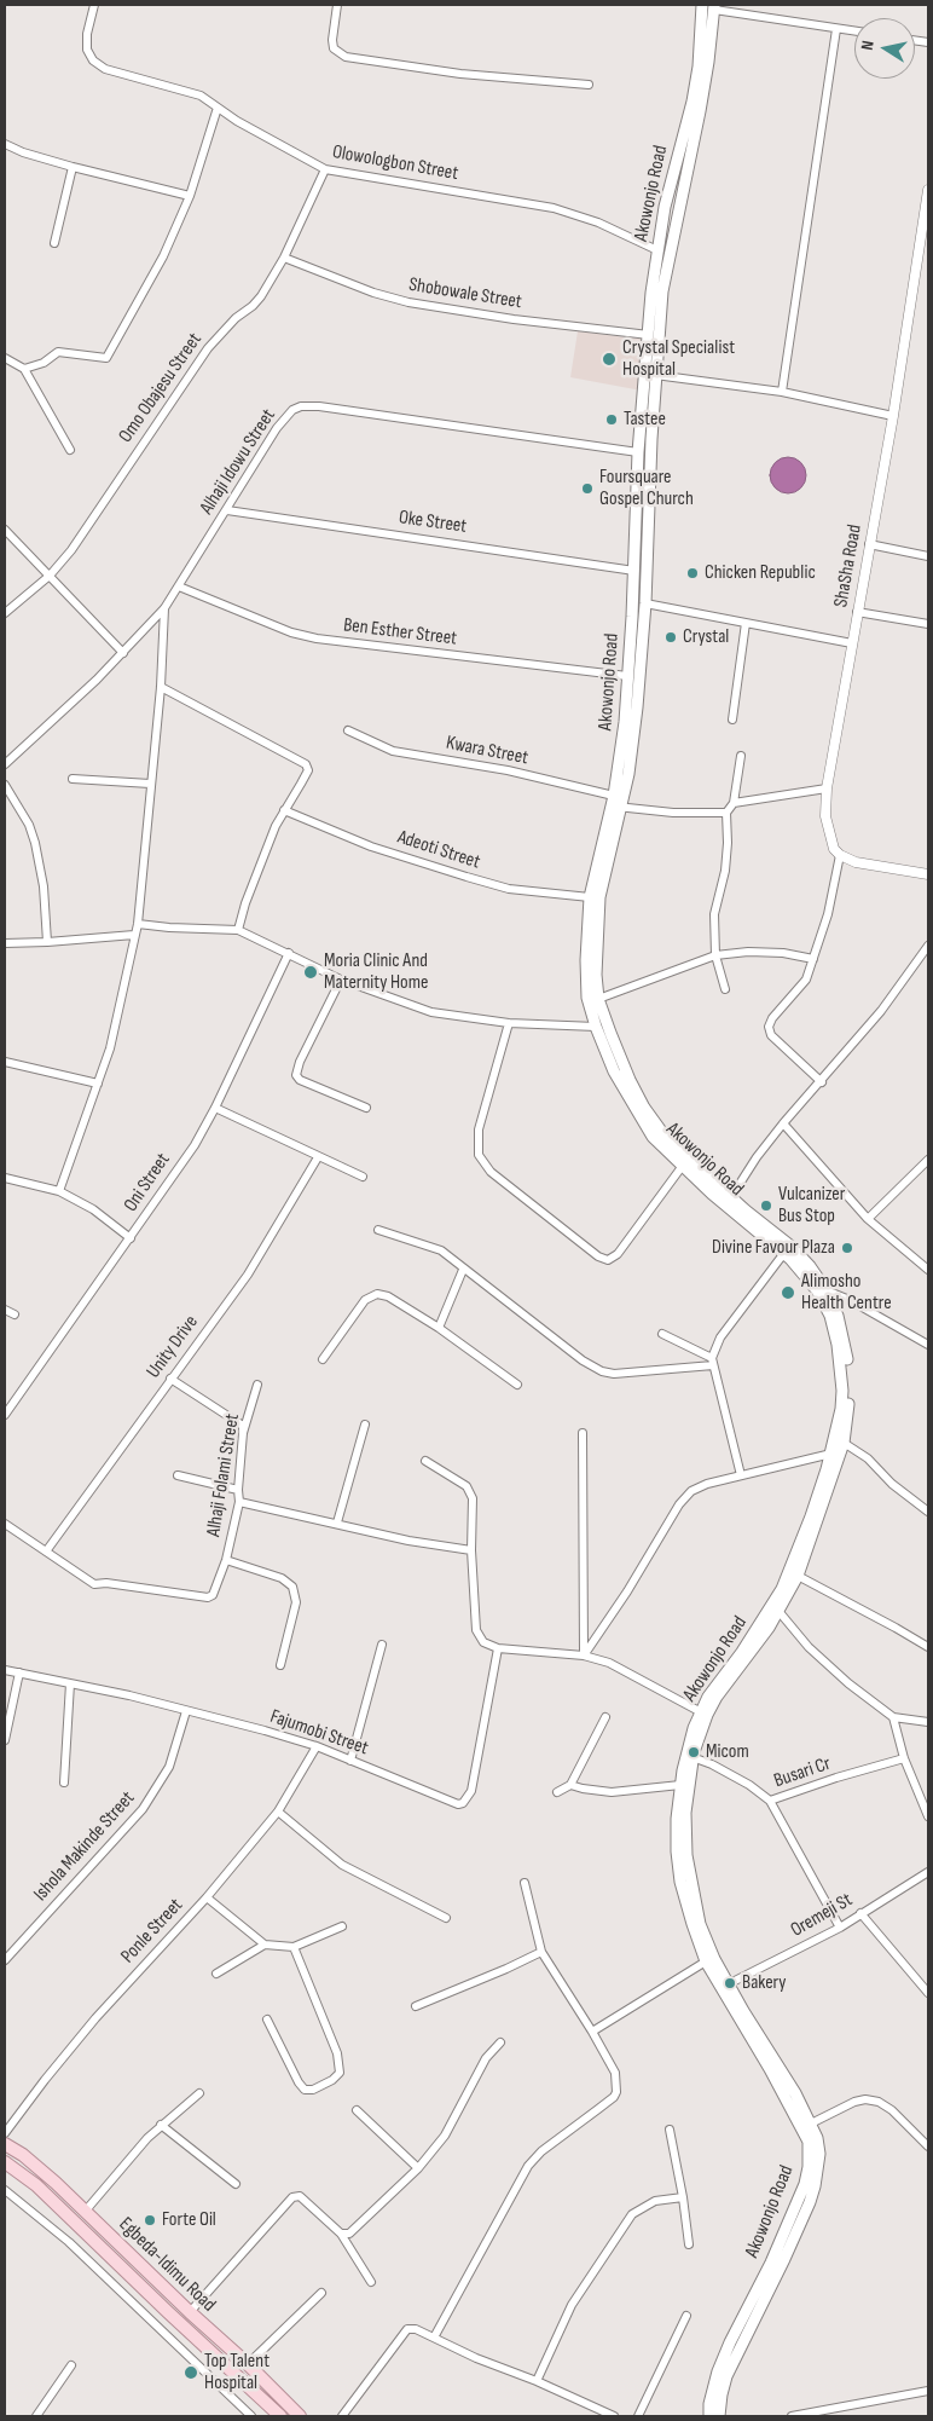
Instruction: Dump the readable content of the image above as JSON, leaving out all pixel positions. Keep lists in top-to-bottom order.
{
  "streets": {
    "main road": ["Akowonjo Road", "Egbeda-Idimu Road"],
    "street": [
      "Olowologbon Street",
      "Shobowale Street",
      "Omo Obajesu Street",
      "Alhaji Idowu Street",
      "Oke Street",
      "ShaSha Road",
      "Ben Esther Street",
      "Kwara Street",
      "Adeoti Street",
      "Oni Street",
      "Unity Drive",
      "Alhaji Folami Street",
      "Fajumobi Street",
      "Busari Cr",
      "Ishola Makinde Street",
      "Oremeji St",
      "Ponle Street"
    ]
  },
  "crossings": [
    ["Olowologbon Street", "Akowonjo Road"],
    ["Olowologbon Street", "Omo Obajesu Street"],
    ["Akowonjo Road", "Shobowale Street"],
    ["Akowonjo Road", "Alhaji Idowu Street"],
    ["Akowonjo Road", "Oke Street"],
    ["Akowonjo Road", "Ben Esther Street"],
    ["Akowonjo Road", "Kwara Street"],
    ["Akowonjo Road", "Adeoti Street"],
    ["Akowonjo Road", "Busari Cr"],
    ["Akowonjo Road", "Oremeji St"],
    ["Shobowale Street", "Omo Obajesu Street"],
    ["Alhaji Idowu Street", "Oke Street"],
    ["Alhaji Idowu Street", "Ben Esther Street"],
    ["Unity Drive", "Alhaji Folami Street"],
    ["Fajumobi Street", "Ishola Makinde Street"],
    ["Fajumobi Street", "Ponle Street"]
  ],
  "places": [
    "Crystal Specialist Hospital",
    "Tastee",
    "Foursquare Gospel Church",
    "Chicken Republic",
    "Crystal",
    "Moria Clinic And Maternity Home",
    "Vulcanizer Bus Stop",
    "Divine Favour Plaza",
    "Alimosho Health Centre",
    "Micom",
    "Bakery",
    "Forte Oil",
    "Top Talent Hospital"
  ],
  "north": "left"
}
